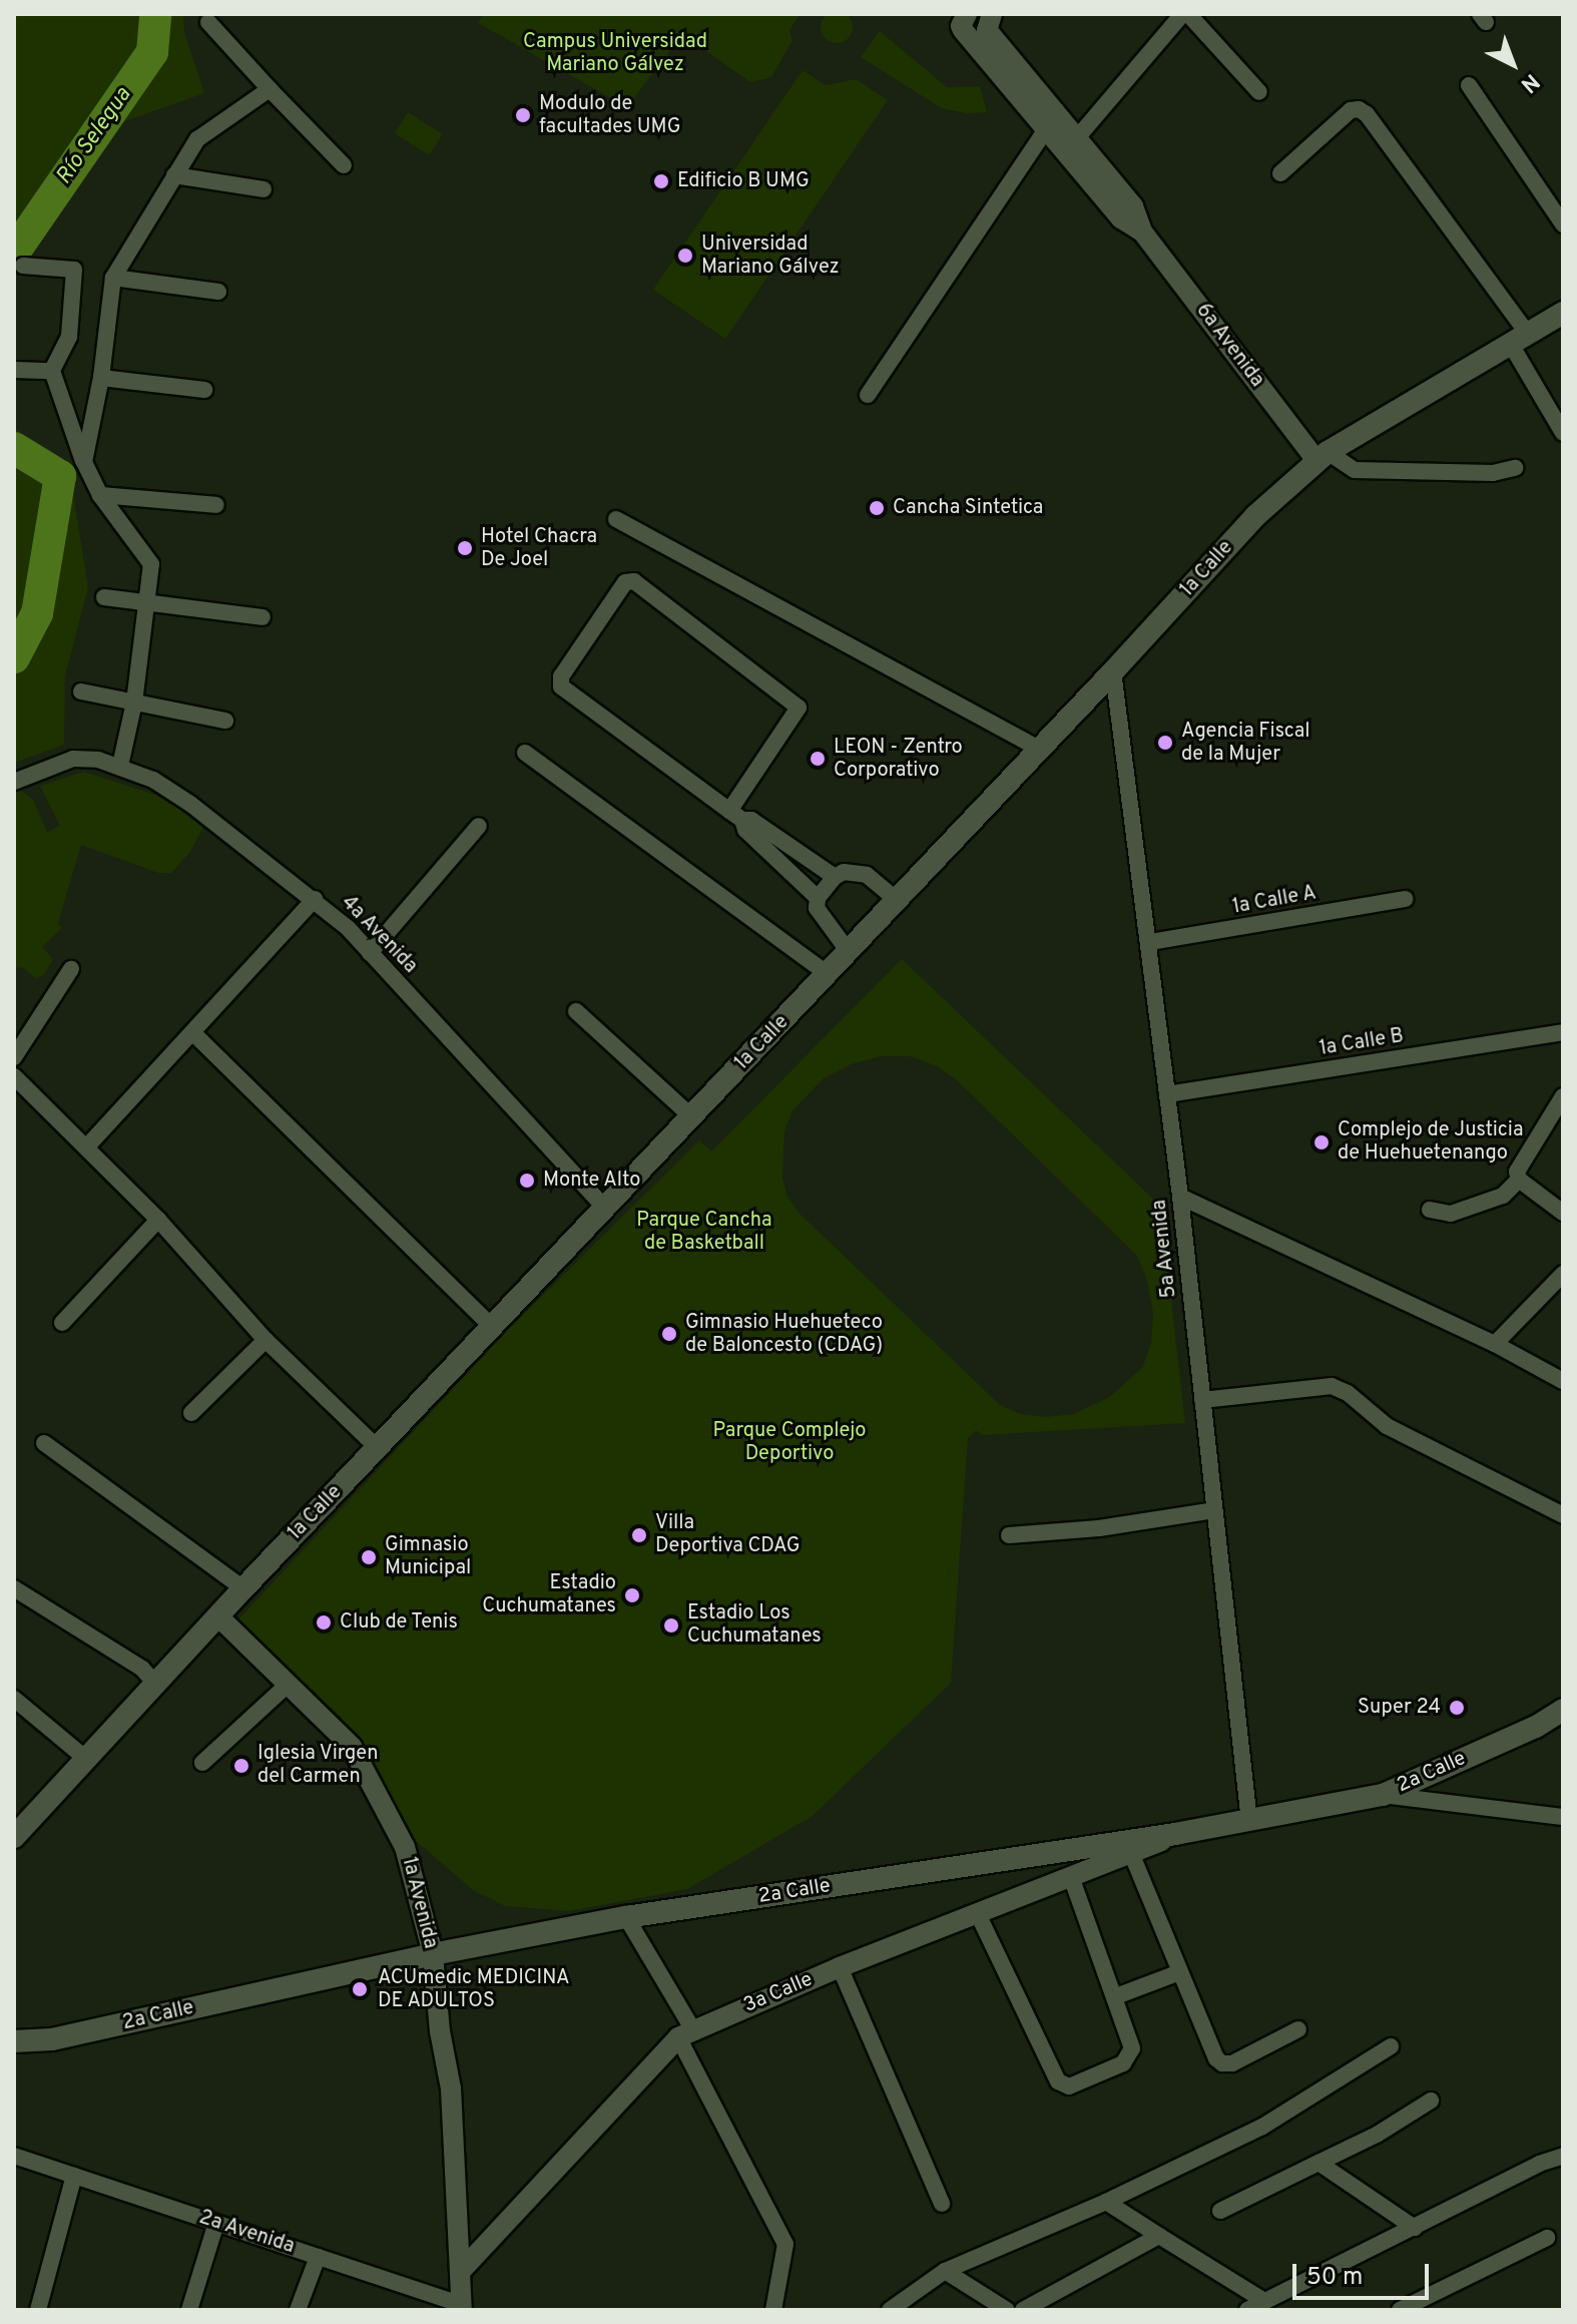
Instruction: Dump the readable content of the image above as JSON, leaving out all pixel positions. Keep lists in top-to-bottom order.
{
  "streets": {
    "main road": ["1a Calle", "2a Calle"],
    "street": [
      "6a Avenida",
      "1a Calle A",
      "4a Avenida",
      "1a Calle B",
      "5a Avenida",
      "1a Avenida",
      "3a Calle",
      "2a Avenida"
    ]
  },
  "crossings": [
    ["6a Avenida", "1a Calle"],
    ["1a Calle", "4a Avenida"],
    ["1a Calle", "5a Avenida"],
    ["1a Calle", "1a Avenida"],
    ["1a Calle A", "5a Avenida"],
    ["1a Calle B", "5a Avenida"],
    ["5a Avenida", "2a Calle"],
    ["2a Calle", "1a Avenida"],
    ["2a Calle", "3a Calle"],
    ["1a Avenida", "3a Calle"],
    ["1a Avenida", "2a Avenida"]
  ],
  "water": ["Río Selegua"],
  "parks": ["Campus Universidad Mariano Gálvez", "Parque Cancha de Basketball", "Parque Complejo Deportivo"],
  "places": [
    "Modulo de facultades UMG",
    "Edificio B UMG",
    "Universidad Mariano Gálvez",
    "Cancha Sintetica",
    "Hotel Chacra De Joel",
    "Agencia Fiscal de la Mujer",
    "LEON - Zentro Corporativo",
    "Complejo de Justicia de Huehuetenango",
    "Monte Alto",
    "Gimnasio Huehueteco de Baloncesto (CDAG)",
    "Villa Deportiva CDAG",
    "Gimnasio Municipal",
    "Estadio Cuchumatanes",
    "Club de Tenis",
    "Estadio Los Cuchumatanes",
    "Super 24",
    "Iglesia Virgen del Carmen",
    "ACUmedic MEDICINA DE ADULTOS"
  ],
  "scale_bar": "50 m",
  "north": "bottom right"
}
